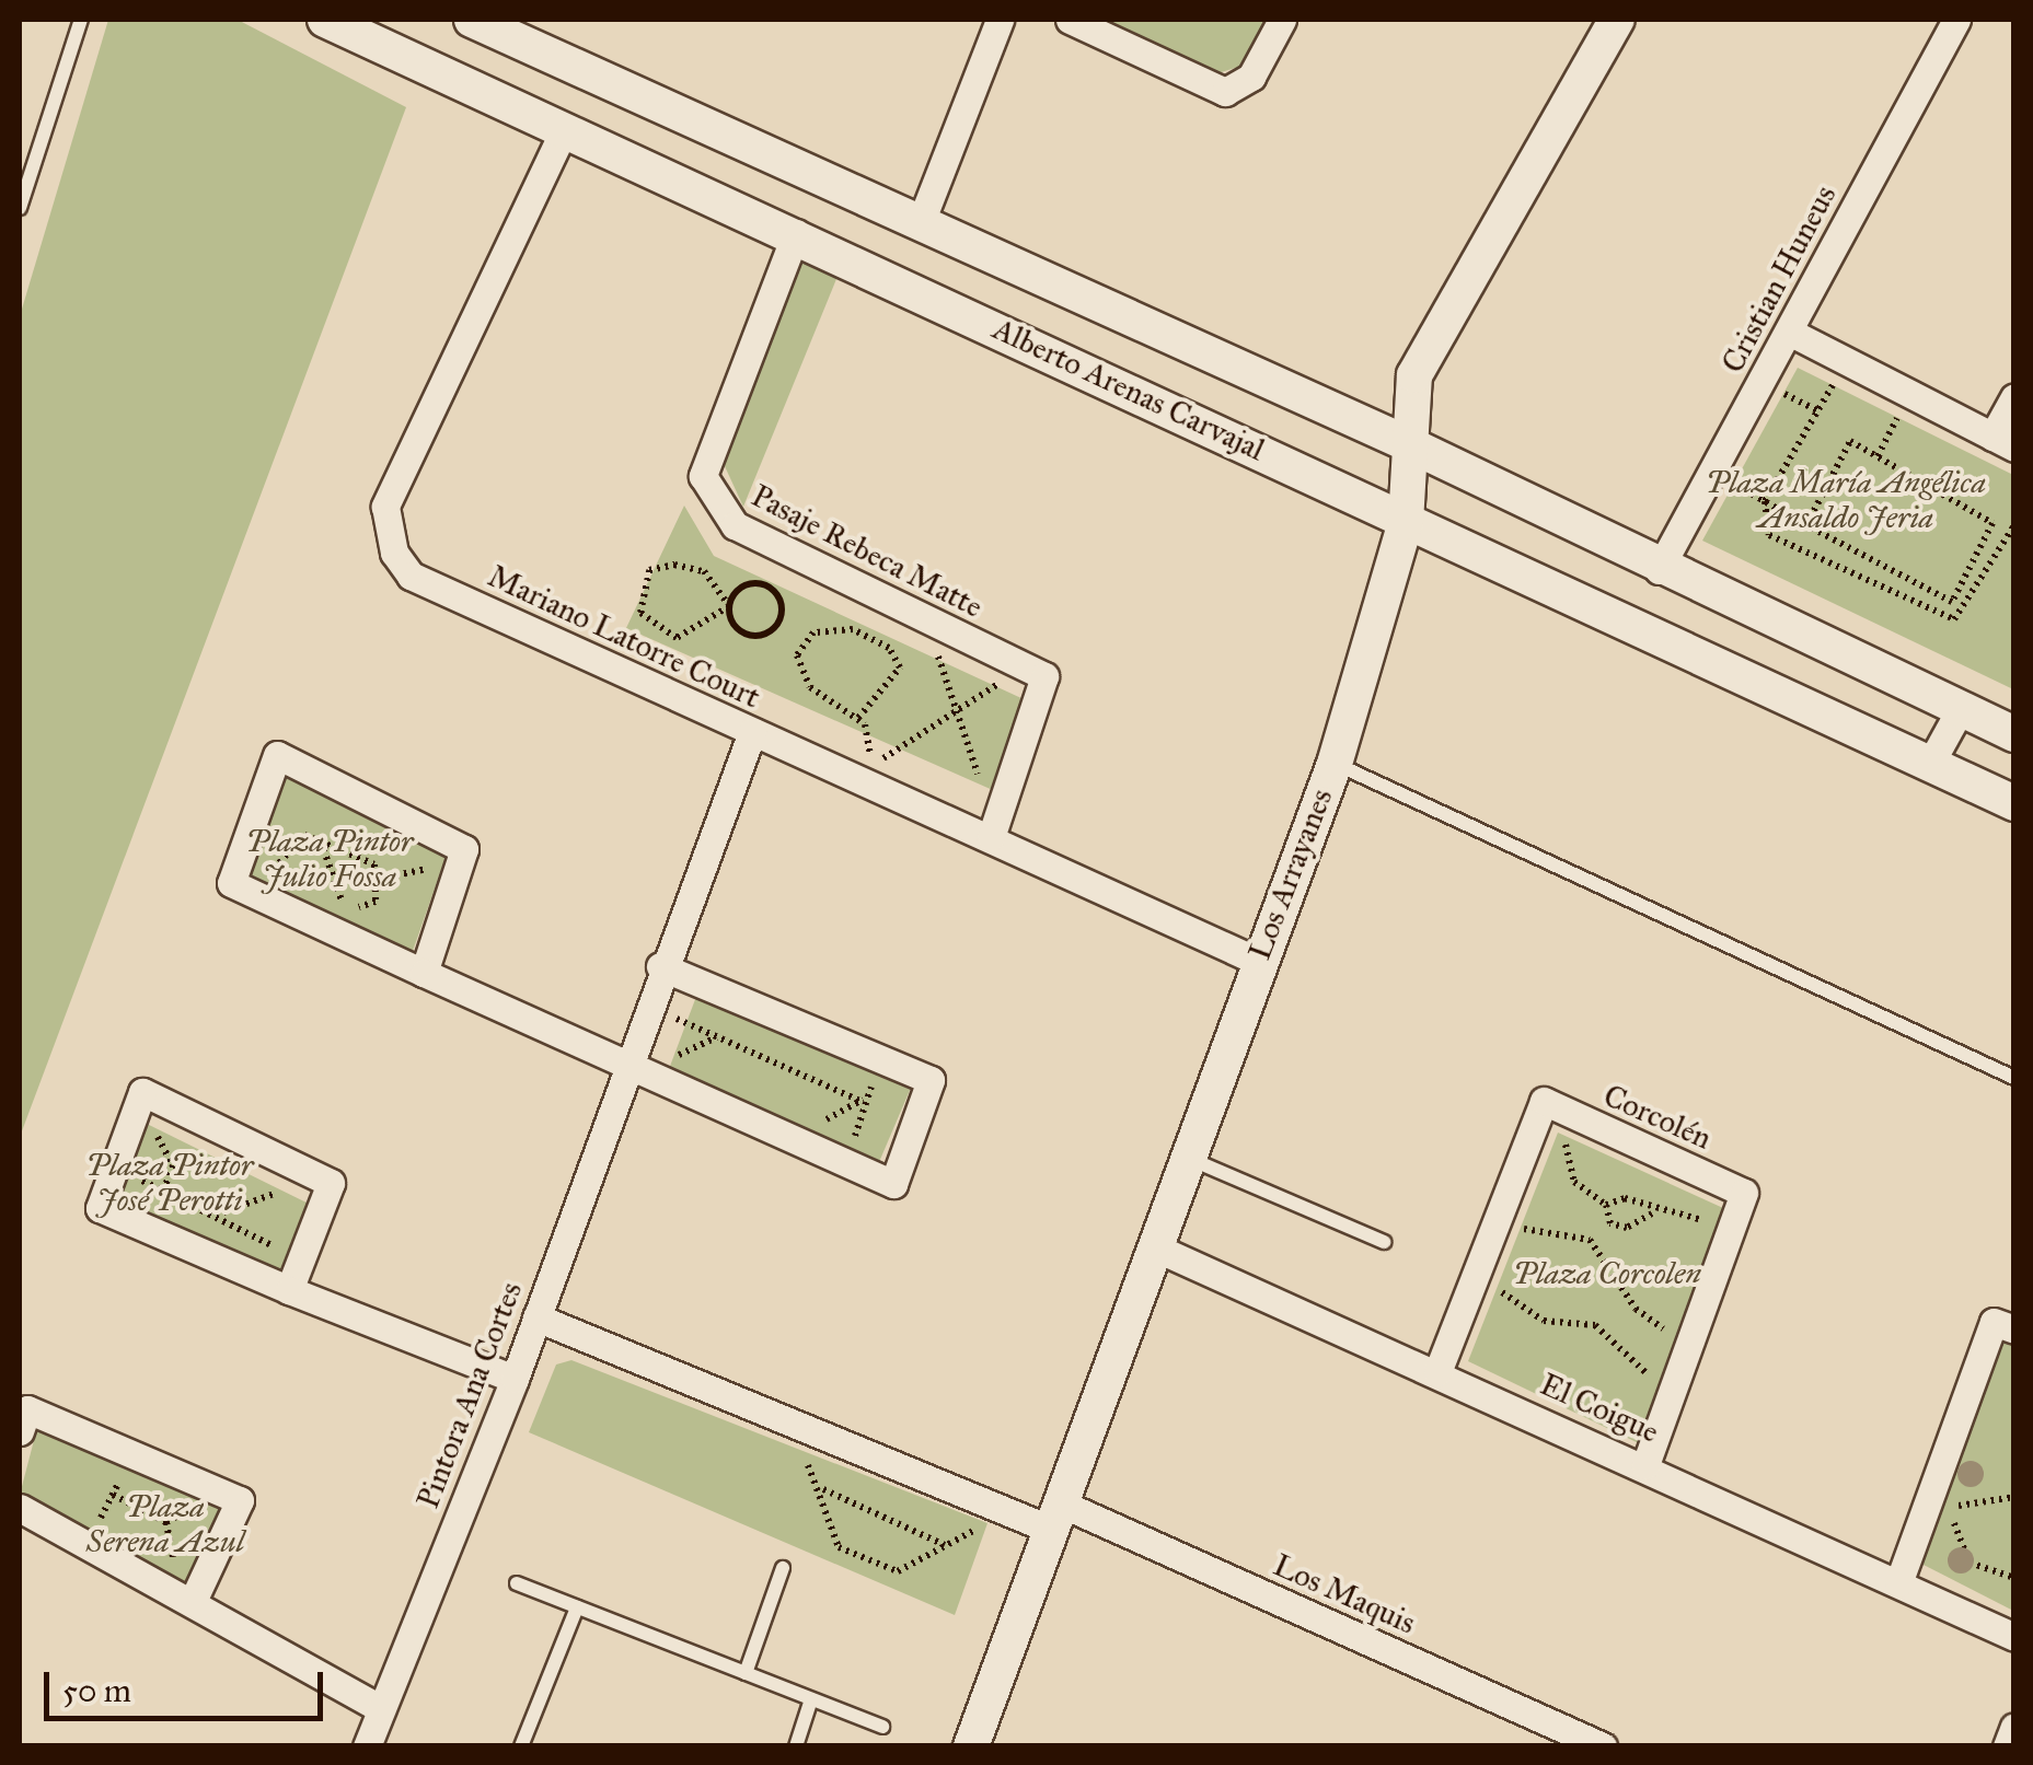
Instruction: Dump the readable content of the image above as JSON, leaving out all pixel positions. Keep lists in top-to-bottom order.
{
  "streets": {
    "street": [
      "Cristian Huneus",
      "Alberto Arenas Carvajal",
      "Pasaje Rebeca Matte",
      "Mariano Latorre Court",
      "Los Arrayanes",
      "Corcolén",
      "Pintora Ana Cortes",
      "El Coigue",
      "Los Maquis"
    ]
  },
  "crossings": [
    ["Alberto Arenas Carvajal", "Pasaje Rebeca Matte"],
    ["Alberto Arenas Carvajal", "Mariano Latorre Court"],
    ["Alberto Arenas Carvajal", "Los Arrayanes"],
    ["Mariano Latorre Court", "Los Arrayanes"],
    ["Mariano Latorre Court", "Pintora Ana Cortes"],
    ["Los Arrayanes", "El Coigue"],
    ["Los Arrayanes", "Los Maquis"],
    ["Corcolén", "El Coigue"],
    ["Pintora Ana Cortes", "Los Maquis"]
  ],
  "parks": [
    "Plaza María Angélica Ansaldo Jeria",
    "Plaza Pintor Julio Fossa",
    "Plaza Pintor José Perotti",
    "Plaza Corcolen",
    "Plaza Serena Azul"
  ],
  "scale_bar": "50 m"
}
